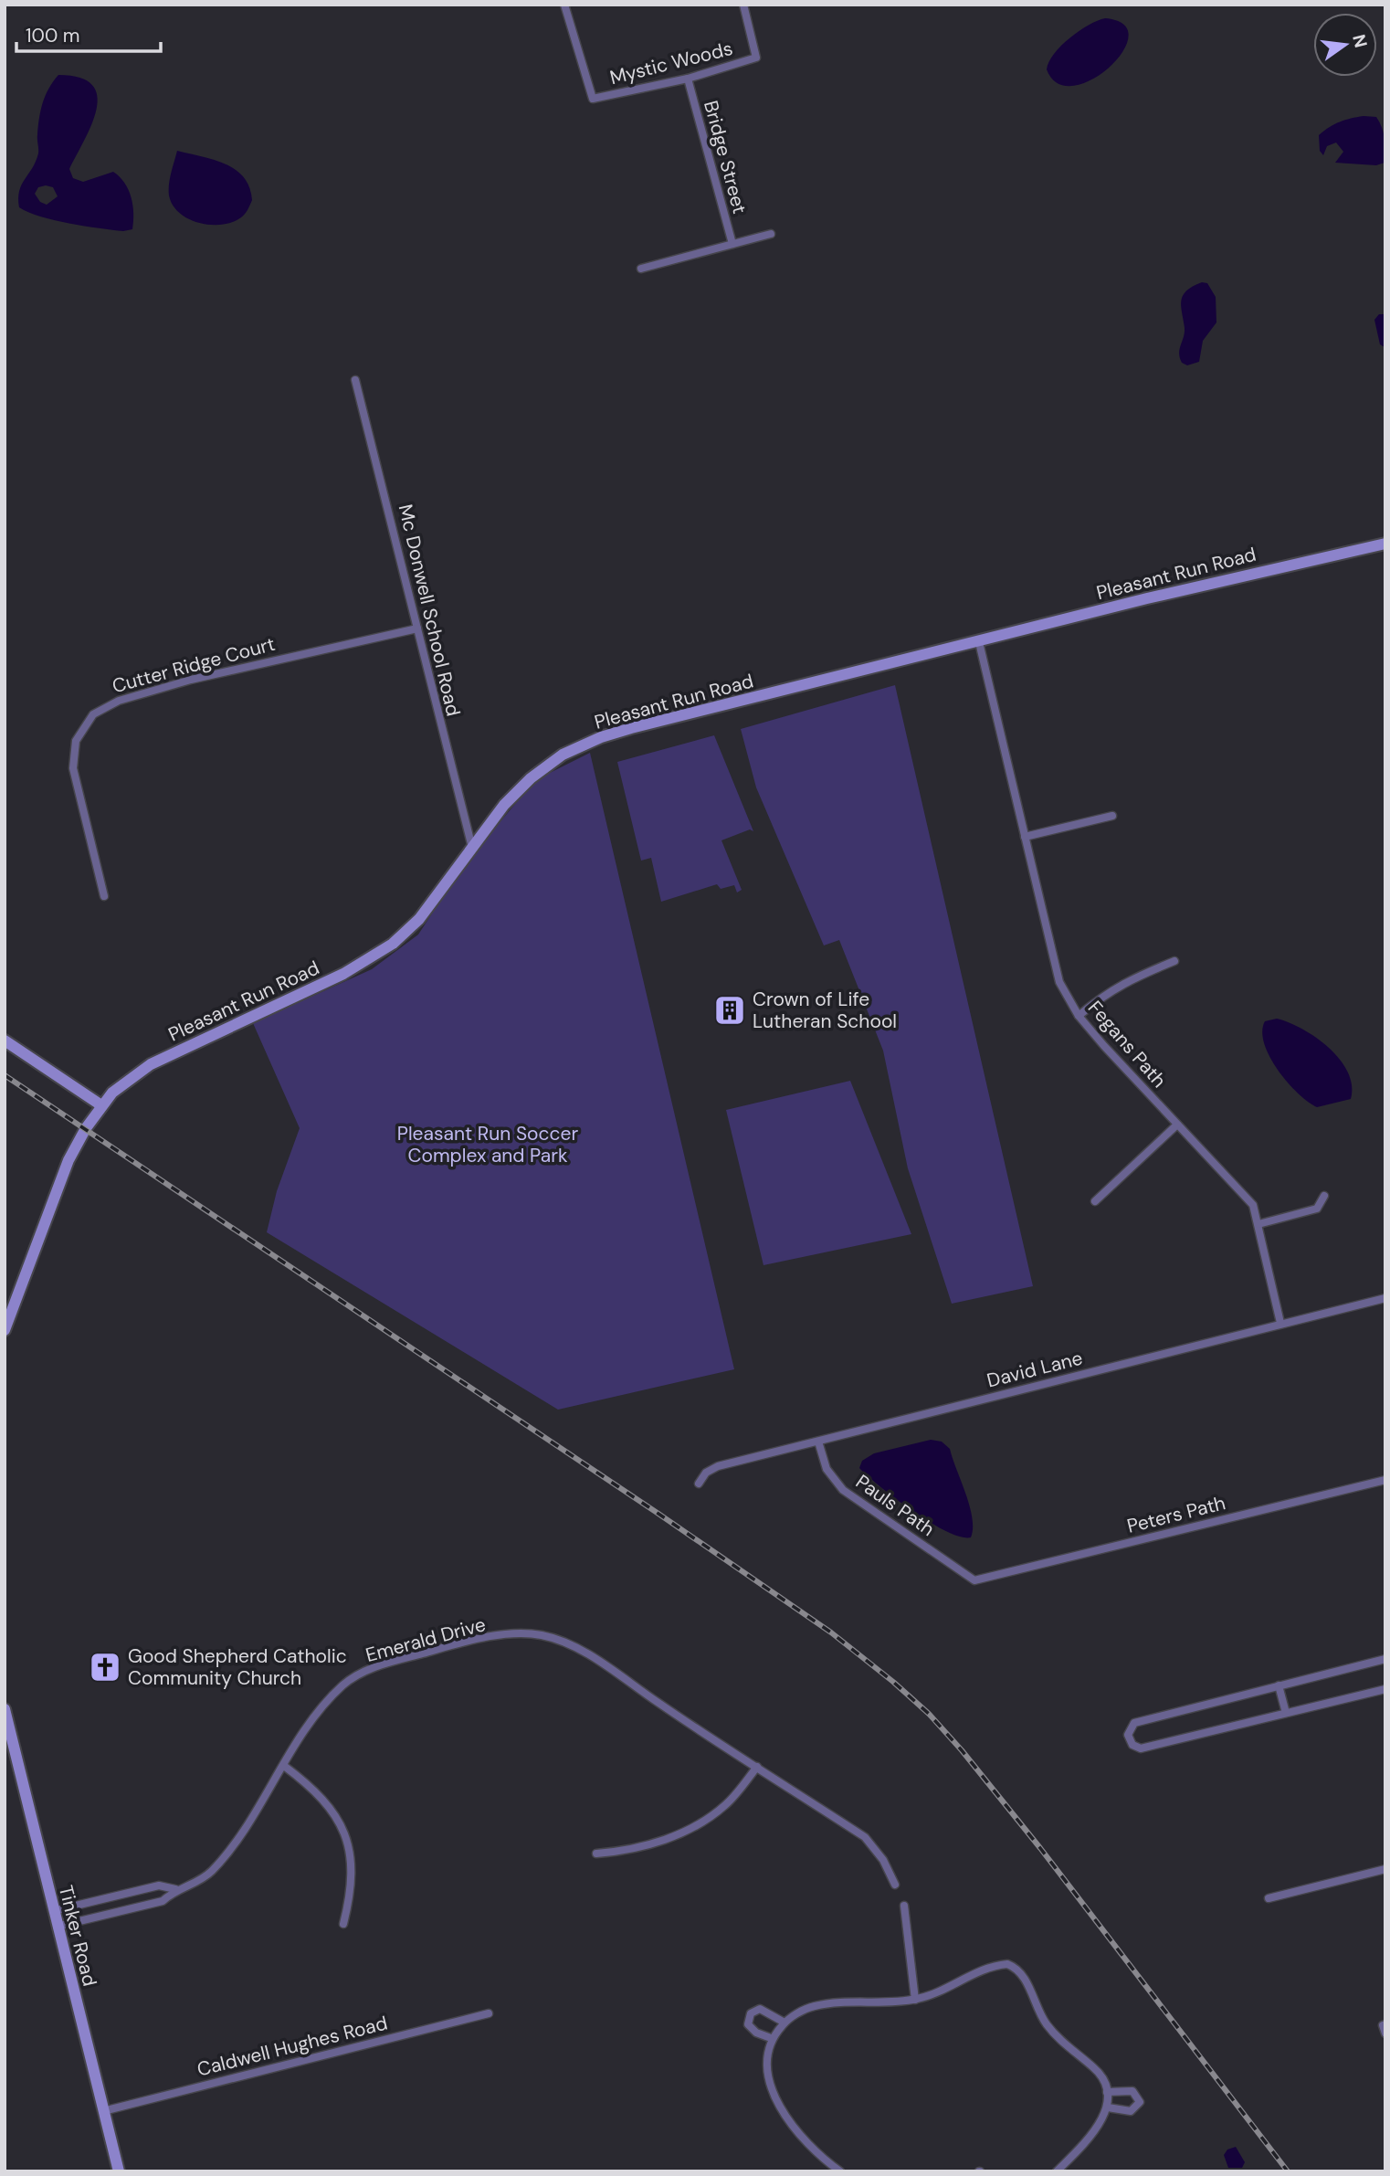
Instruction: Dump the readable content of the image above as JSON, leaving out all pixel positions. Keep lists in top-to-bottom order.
{
  "streets": {
    "main road": ["Pleasant Run Road", "Tinker Road"],
    "street": [
      "Mystic Woods",
      "Bridge Street",
      "Mc Donwell School Road",
      "Cutter Ridge Court",
      "Fegans Path",
      "David Lane",
      "Pauls Path",
      "Peters Path",
      "Emerald Drive",
      "Caldwell Hughes Road"
    ]
  },
  "crossings": [
    ["Mystic Woods", "Bridge Street"],
    ["Pleasant Run Road", "Mc Donwell School Road"],
    ["Pleasant Run Road", "Fegans Path"],
    ["Mc Donwell School Road", "Cutter Ridge Court"],
    ["Fegans Path", "David Lane"],
    ["David Lane", "Pauls Path"],
    ["Pauls Path", "Peters Path"],
    ["Emerald Drive", "Tinker Road"],
    ["Tinker Road", "Caldwell Hughes Road"]
  ],
  "parks": ["Pleasant Run Soccer Complex and Park"],
  "places": {
    "building": ["Crown of Life Lutheran School"],
    "church": ["Good Shepherd Catholic Community Church"]
  },
  "scale_bar": "100 m",
  "north": "right"
}
